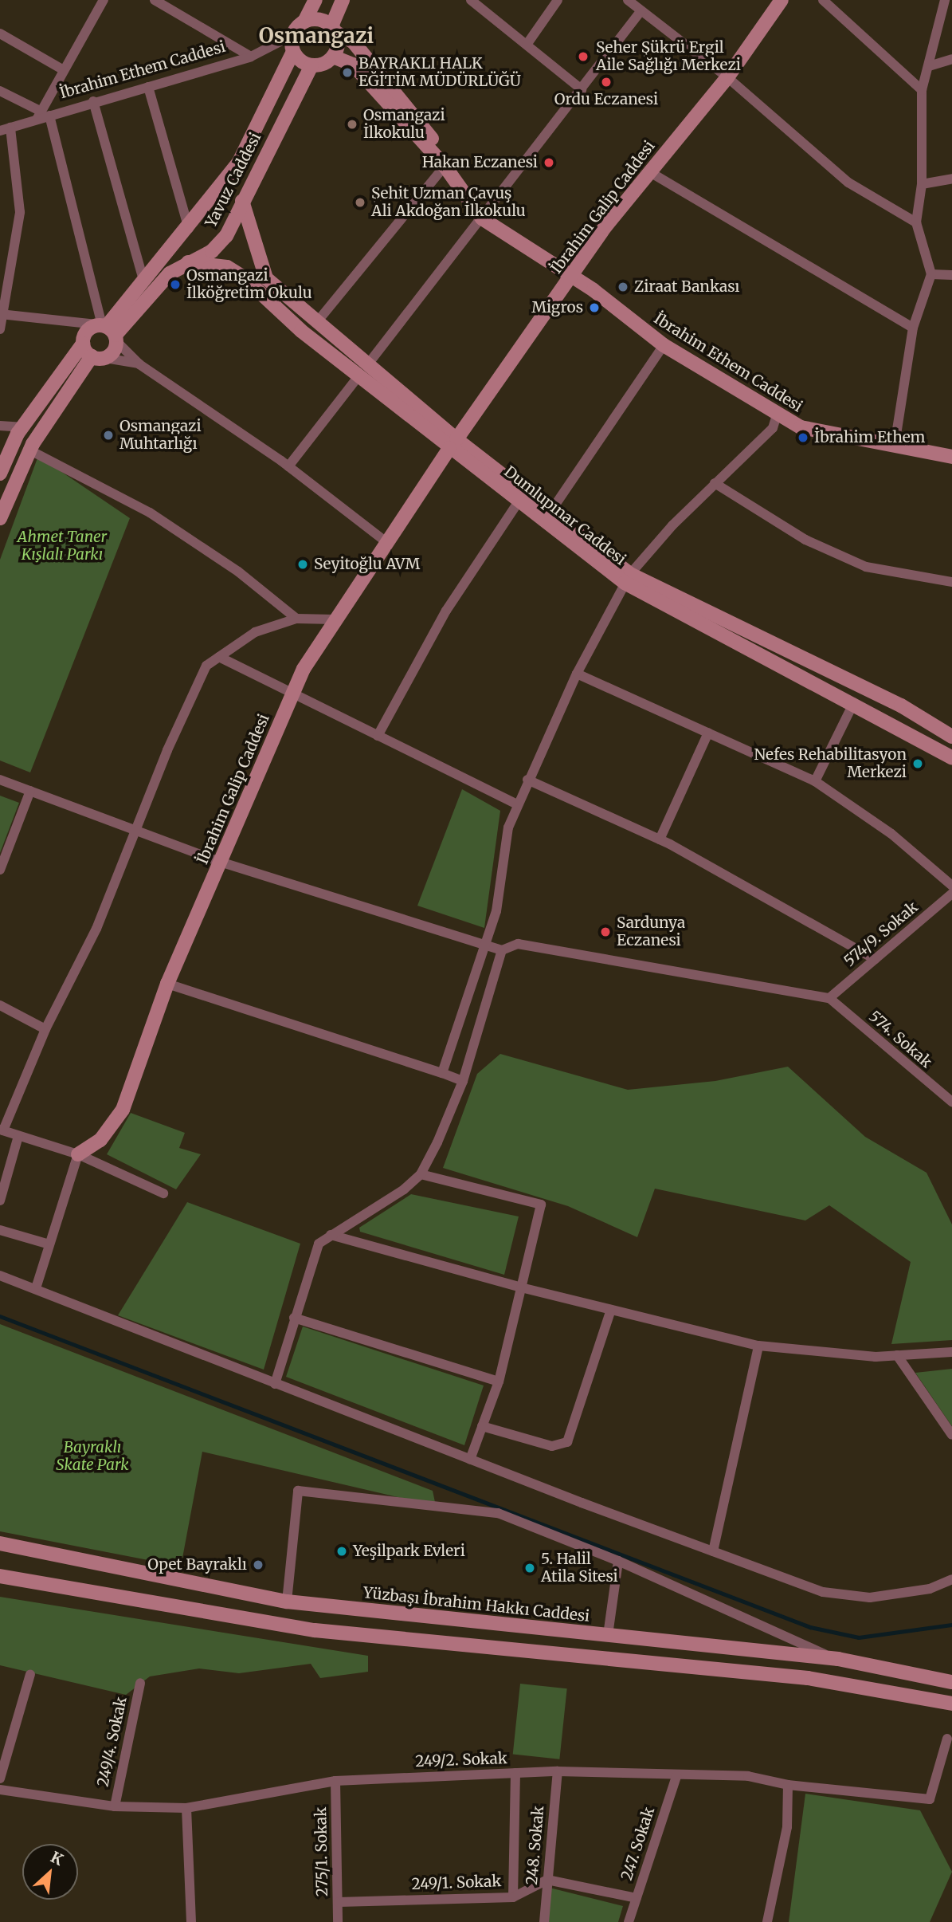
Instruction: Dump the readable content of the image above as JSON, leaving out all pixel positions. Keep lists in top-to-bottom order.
{
  "streets": {
    "main road": [
      "İbrahim Ethem Caddesi",
      "Yavuz Caddesi",
      "İbrahim Galip Caddesi",
      "Dumlupınar Caddesi",
      "Yüzbaşı İbrahim Hakkı Caddesi"
    ],
    "street": [
      "574/9. Sokak",
      "574. Sokak",
      "249/4. Sokak",
      "249/2. Sokak",
      "247. Sokak",
      "248. Sokak",
      "275/1. Sokak",
      "249/1. Sokak"
    ]
  },
  "crossings": [
    ["İbrahim Ethem Caddesi", "Yavuz Caddesi"],
    ["İbrahim Ethem Caddesi", "İbrahim Galip Caddesi"],
    ["Yavuz Caddesi", "Dumlupınar Caddesi"],
    ["İbrahim Galip Caddesi", "Dumlupınar Caddesi"],
    ["574/9. Sokak", "574. Sokak"],
    ["249/4. Sokak", "249/2. Sokak"],
    ["249/2. Sokak", "247. Sokak"],
    ["249/2. Sokak", "248. Sokak"],
    ["249/2. Sokak", "275/1. Sokak"],
    ["248. Sokak", "249/1. Sokak"],
    ["275/1. Sokak", "249/1. Sokak"]
  ],
  "districts": ["Osmangazi"],
  "parks": ["Ahmet Taner Kışlalı Parkı", "Bayraklı Skate Park"],
  "places": [
    "Seher Şükrü Ergil Aile Sağlığı Merkezi",
    "BAYRAKLI HALK EĞİTİM MÜDÜRLÜĞÜ",
    "Ordu Eczanesi",
    "Osmangazi İlkokulu",
    "Hakan Eczanesi",
    "Şehit Uzman Çavuş Ali Akdoğan İlkokulu",
    "Osmangazi İlköğretim Okulu",
    "Ziraat Bankası",
    "Migros",
    "Osmangazi Muhtarlığı",
    "İbrahim Ethem",
    "Seyitoğlu AVM",
    "Nefes Rehabilitasyon Merkezi",
    "Sardunya Eczanesi",
    "Yeşilpark Evleri",
    "Opet Bayraklı",
    "5. Halil Atila Sitesi"
  ],
  "north": "top right"
}
